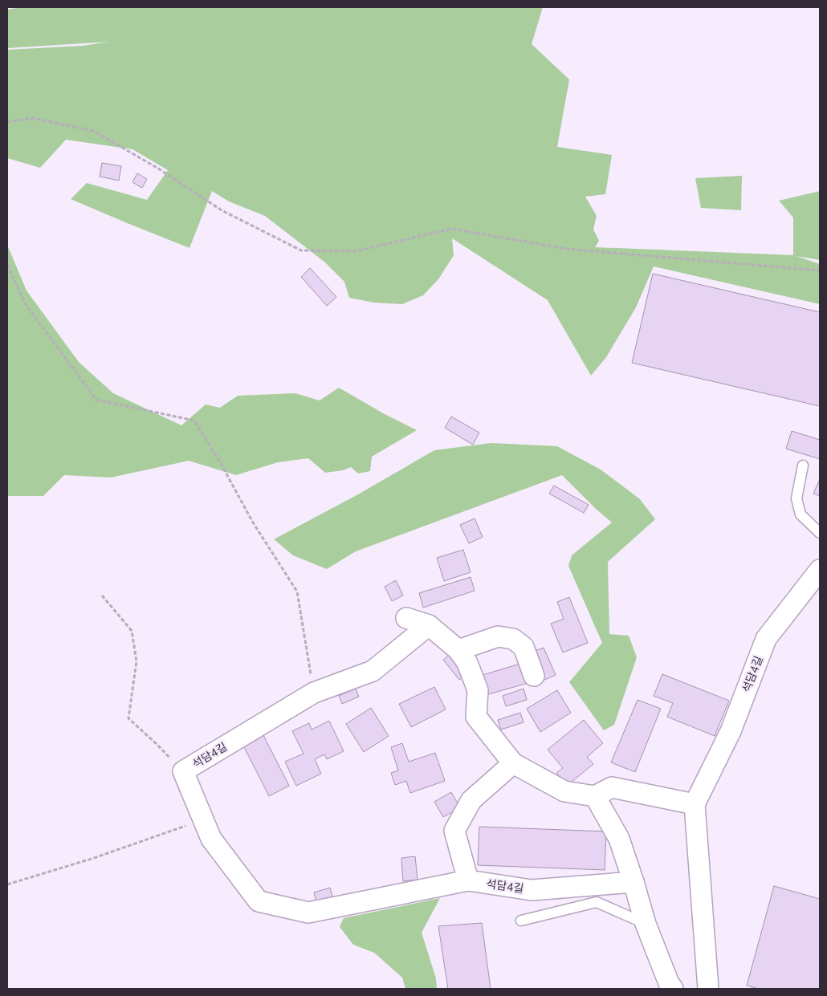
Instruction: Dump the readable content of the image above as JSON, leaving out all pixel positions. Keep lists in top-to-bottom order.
{
  "streets": {
    "street": ["석담4길"]
  }
}
